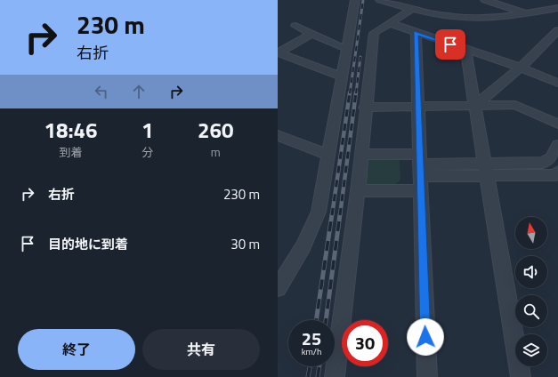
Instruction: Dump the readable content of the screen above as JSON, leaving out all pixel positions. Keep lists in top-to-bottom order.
{
  "north": "top",
  "page": {
    "turn": ["230 m", "右折"],
    "eta": [
      "18:46",
      "到着",
      "1",
      "分",
      "260",
      "m"
    ],
    "list": [
      {
        "name": "右折",
        "value": "230 m"
      },
      {
        "name": "目的地に到着",
        "value": "30 m"
      }
    ],
    "speed": "25 km/h",
    "limit": "30",
    "buttons": ["終了", "共有"]
  }
}
